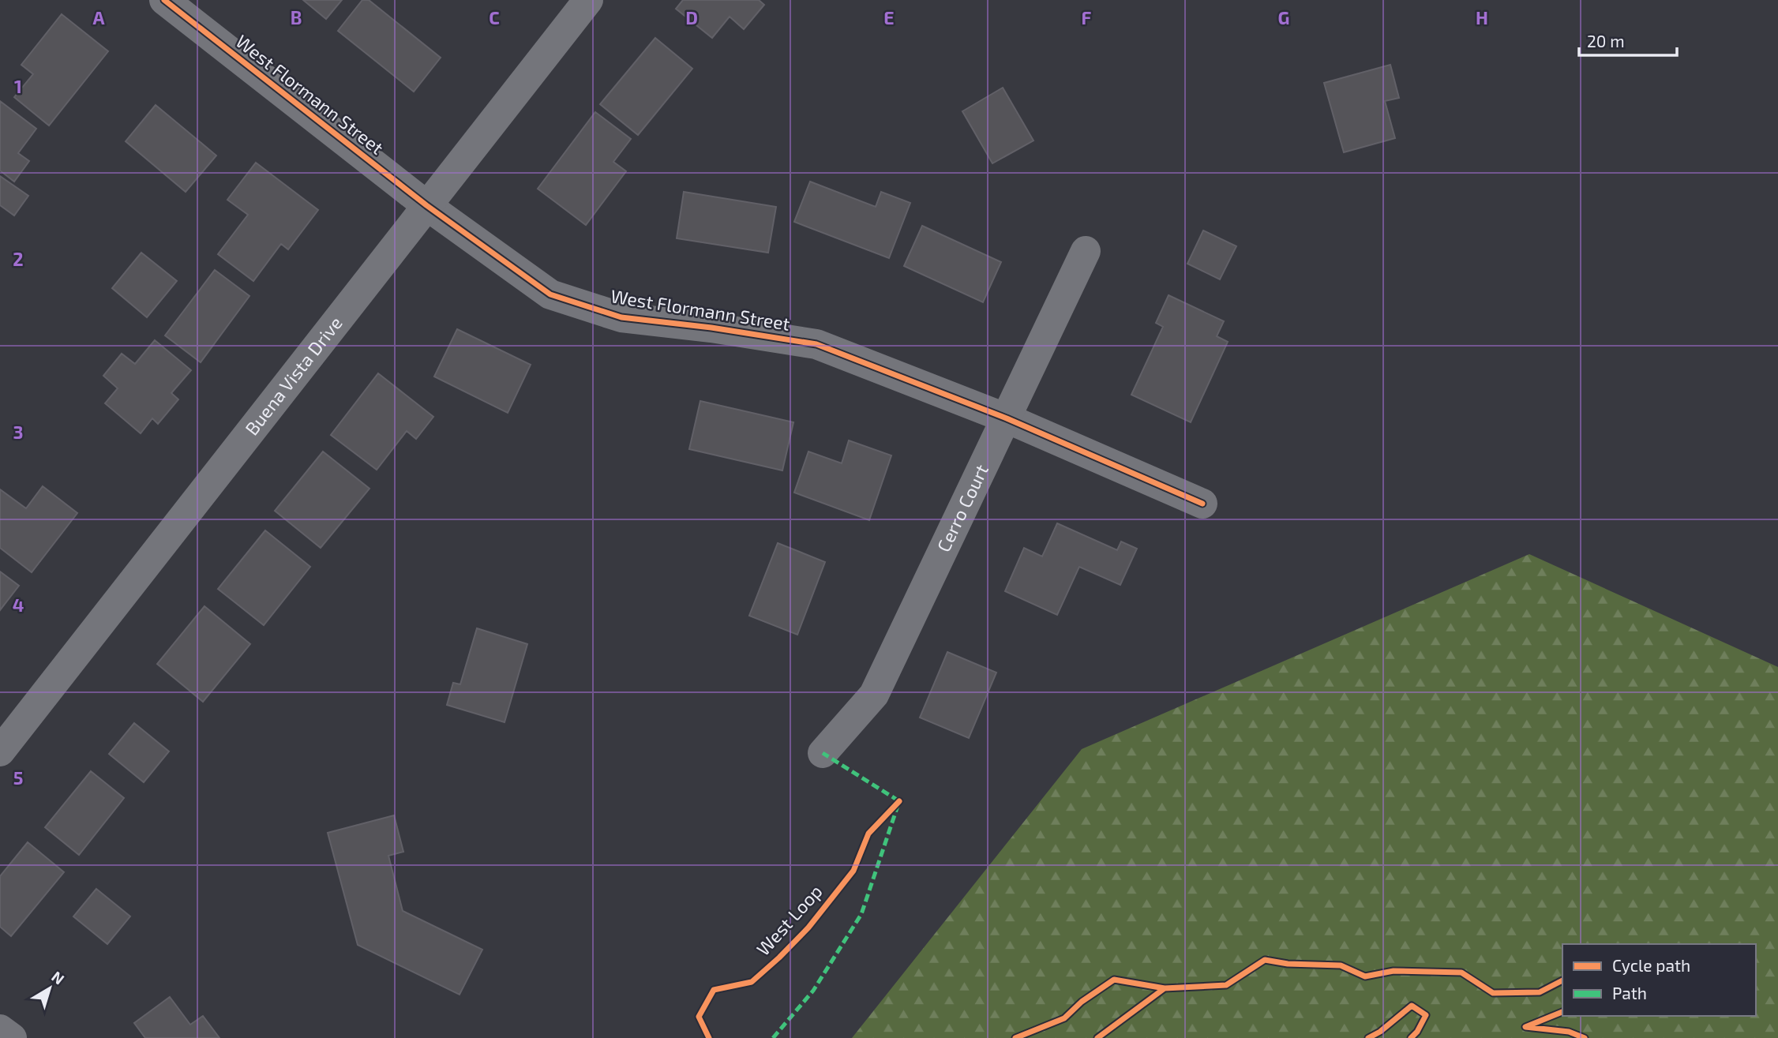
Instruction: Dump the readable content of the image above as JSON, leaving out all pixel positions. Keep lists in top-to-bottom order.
{
  "streets": {
    "street": ["West Flormann Street", "Buena Vista Drive", "Cerro Court"],
    "cycle path": ["West Loop"]
  },
  "crossings": [
    ["West Flormann Street", "Buena Vista Drive"],
    ["West Flormann Street", "Cerro Court"]
  ],
  "legend": ["Cycle path", "Path"],
  "scale_bar": "20 m",
  "north": "top right",
  "grid": {
    "columns": [
      "A",
      "B",
      "C",
      "D",
      "E",
      "F",
      "G",
      "H"
    ],
    "rows": [
      "1",
      "2",
      "3",
      "4",
      "5"
    ]
  }
}
